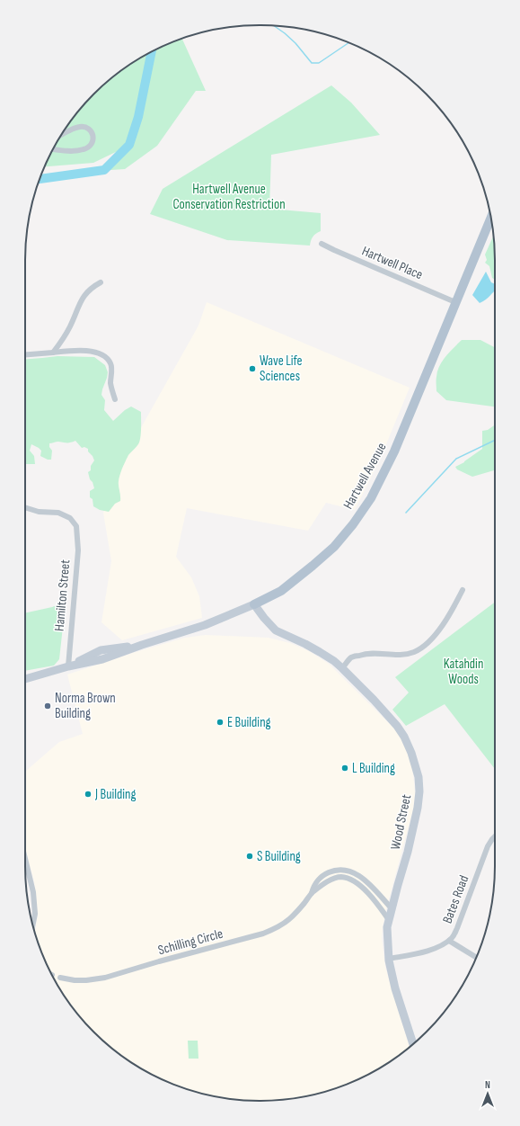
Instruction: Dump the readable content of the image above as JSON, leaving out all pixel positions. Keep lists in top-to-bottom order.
{
  "streets": {
    "main road": ["Hartwell Avenue"],
    "street": [
      "Hartwell Place",
      "Hamilton Street",
      "Wood Street",
      "Bates Road",
      "Schilling Circle"
    ]
  },
  "crossings": [
    ["Hartwell Place", "Hartwell Avenue"],
    ["Hartwell Avenue", "Hamilton Street"],
    ["Hartwell Avenue", "Wood Street"],
    ["Wood Street", "Bates Road"],
    ["Wood Street", "Schilling Circle"]
  ],
  "parks": ["Hartwell Avenue Conservation Restriction", "Katahdin Woods"],
  "places": [
    "Wave Life Sciences",
    "Norma Brown Building",
    "E Building",
    "L Building",
    "J Building",
    "S Building"
  ],
  "north": "top"
}
